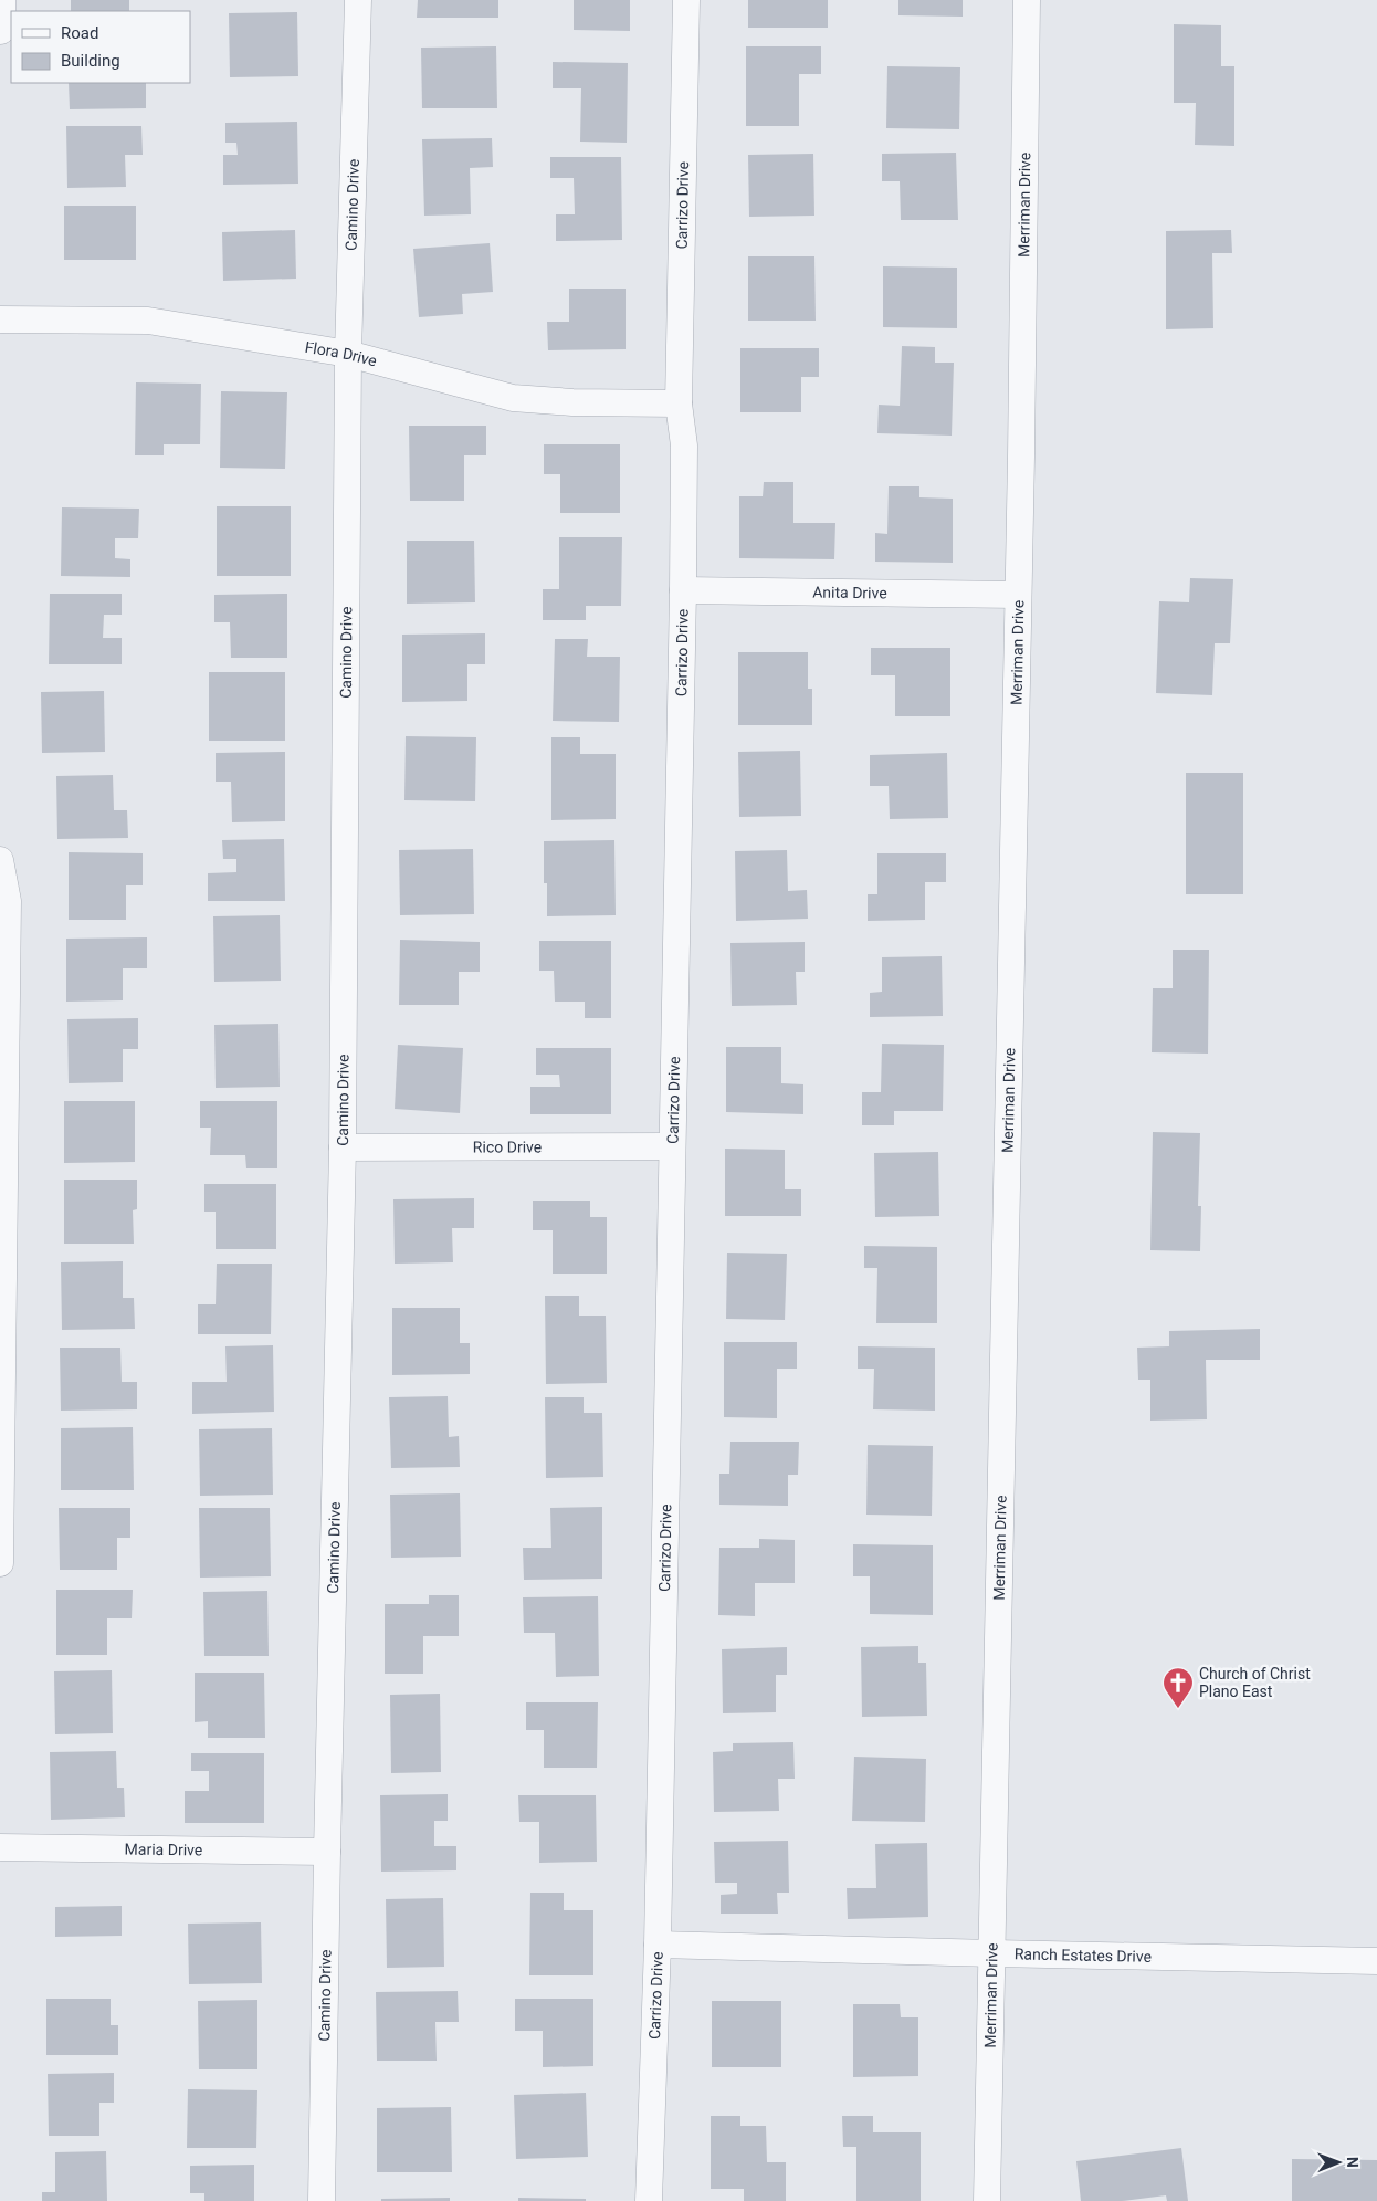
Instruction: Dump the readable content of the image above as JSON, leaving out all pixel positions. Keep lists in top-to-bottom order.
{
  "streets": {
    "street": [
      "Camino Drive",
      "Carrizo Drive",
      "Merriman Drive",
      "Flora Drive",
      "Anita Drive",
      "Rico Drive",
      "Maria Drive",
      "Ranch Estates Drive"
    ]
  },
  "crossings": [
    ["Camino Drive", "Flora Drive"],
    ["Camino Drive", "Rico Drive"],
    ["Camino Drive", "Maria Drive"],
    ["Carrizo Drive", "Flora Drive"],
    ["Carrizo Drive", "Anita Drive"],
    ["Carrizo Drive", "Rico Drive"],
    ["Carrizo Drive", "Ranch Estates Drive"],
    ["Merriman Drive", "Anita Drive"],
    ["Merriman Drive", "Ranch Estates Drive"]
  ],
  "places": {
    "church": ["Church of Christ Plano East"]
  },
  "legend": ["Road", "Building"],
  "north": "right"
}
